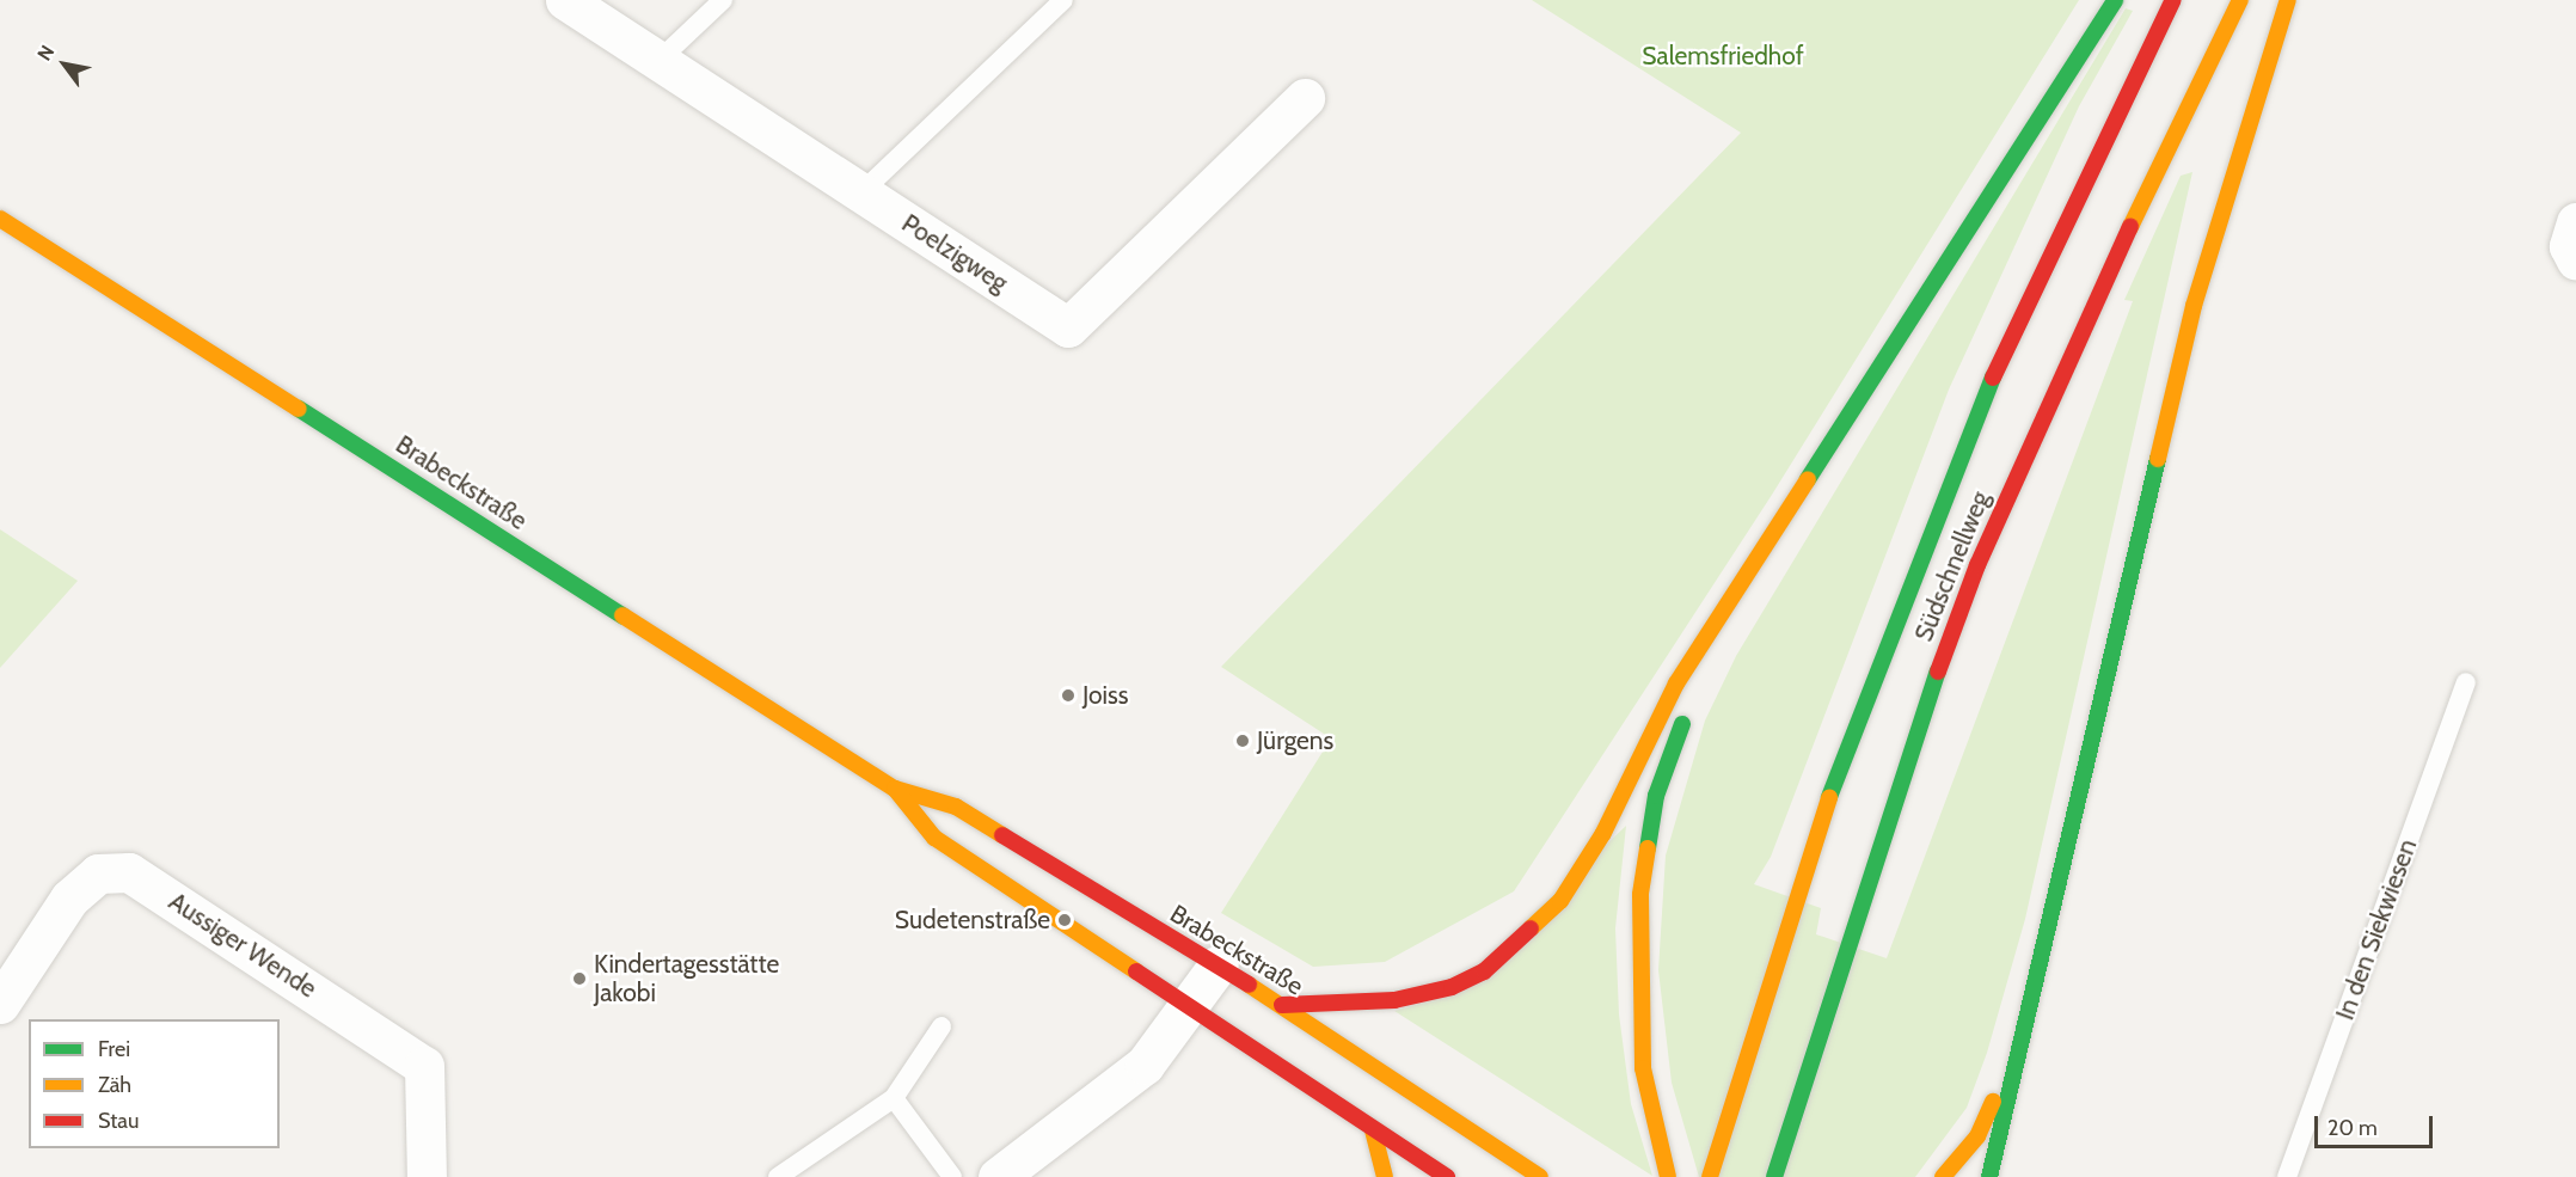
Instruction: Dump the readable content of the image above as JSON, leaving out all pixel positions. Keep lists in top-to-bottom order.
{
  "streets": {
    "main road": ["Brabeckstraße", "Südschnellweg"],
    "street": ["Poelzigweg", "Aussiger Wende"],
    "lane": ["In den Siekwiesen"]
  },
  "parks": ["Salemsfriedhof"],
  "places": [
    "Joiss",
    "Jürgens",
    "Sudetenstraße",
    "Kindertagesstätte Jakobi"
  ],
  "legend": ["Frei", "Zäh", "Stau"],
  "scale_bar": "20 m",
  "north": "top left"
}
